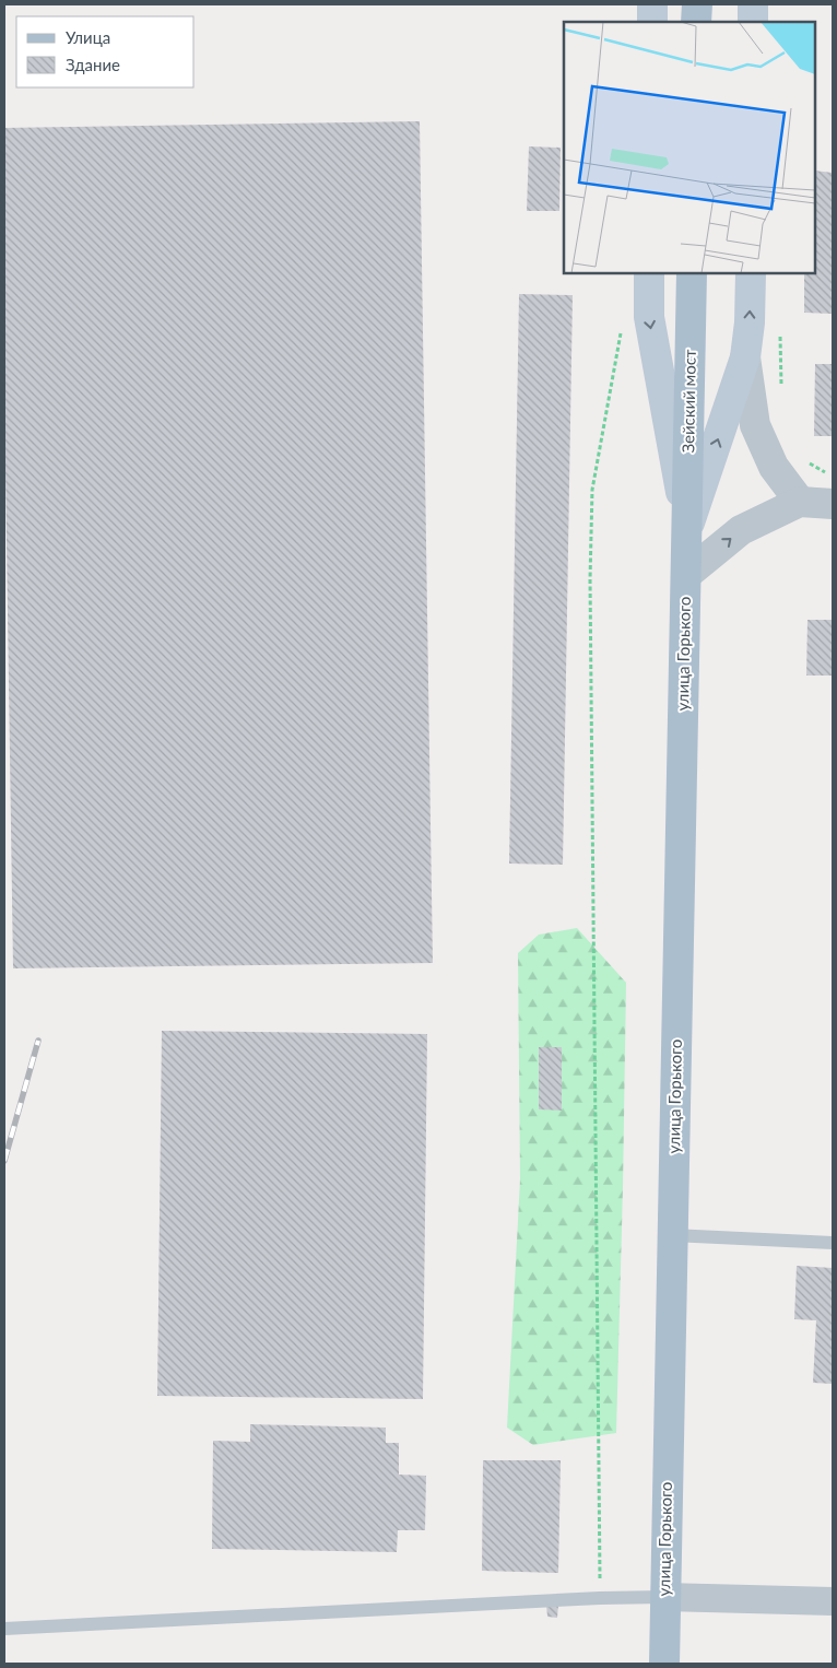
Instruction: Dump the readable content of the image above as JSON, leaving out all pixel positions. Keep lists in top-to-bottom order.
{
  "streets": {
    "main road": ["Зейский мост", "улица Горького"]
  },
  "crossings": [
    ["Зейский мост", "улица Горького"]
  ],
  "legend": ["Улица", "Здание"]
}
